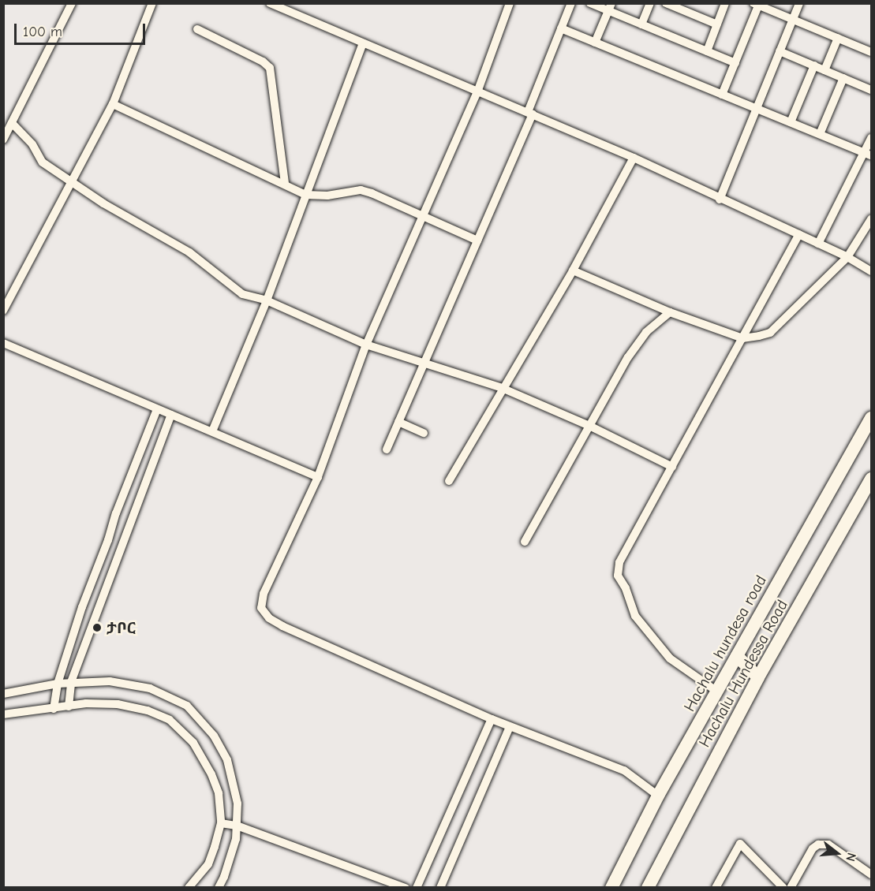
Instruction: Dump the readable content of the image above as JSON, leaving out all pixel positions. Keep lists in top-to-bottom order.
{
  "streets": {
    "main road": ["Hachalu hundesa road", "Hachalu Hundessa Road"]
  },
  "places": ["ታቦር"],
  "scale_bar": "100 m",
  "north": "right"
}
